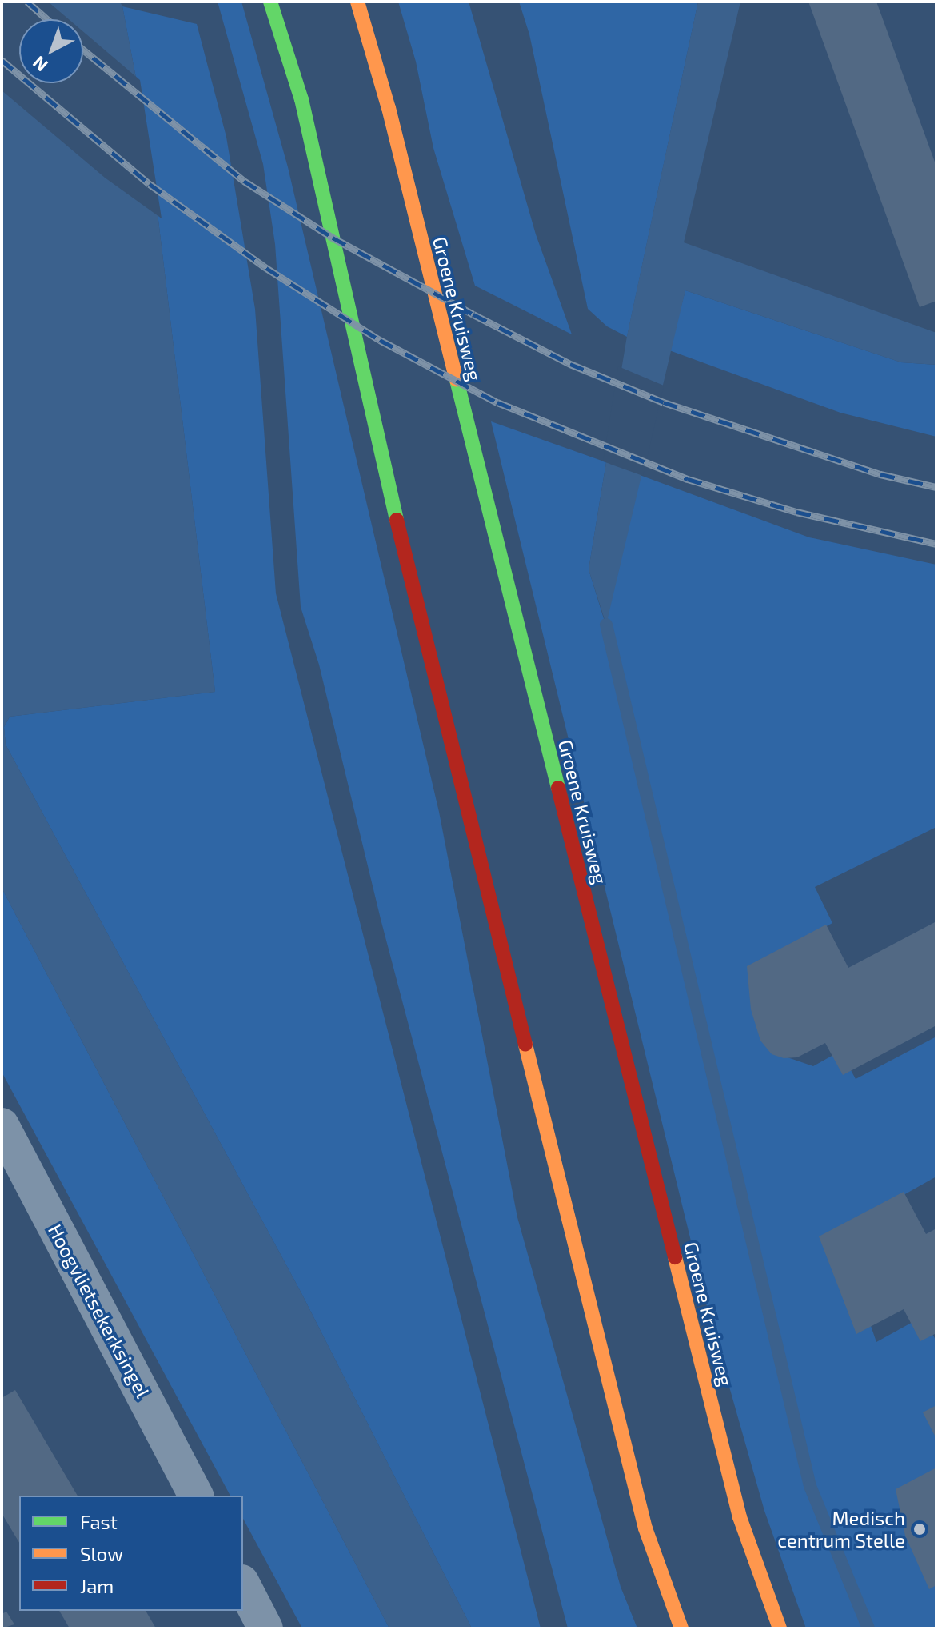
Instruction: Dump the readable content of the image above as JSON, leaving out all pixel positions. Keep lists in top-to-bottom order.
{
  "streets": {
    "main road": ["Groene Kruisweg"],
    "street": ["Hoogvlietsekerksingel"]
  },
  "places": ["Medisch centrum Stelle"],
  "legend": ["Fast", "Slow", "Jam"],
  "north": "bottom left"
}
